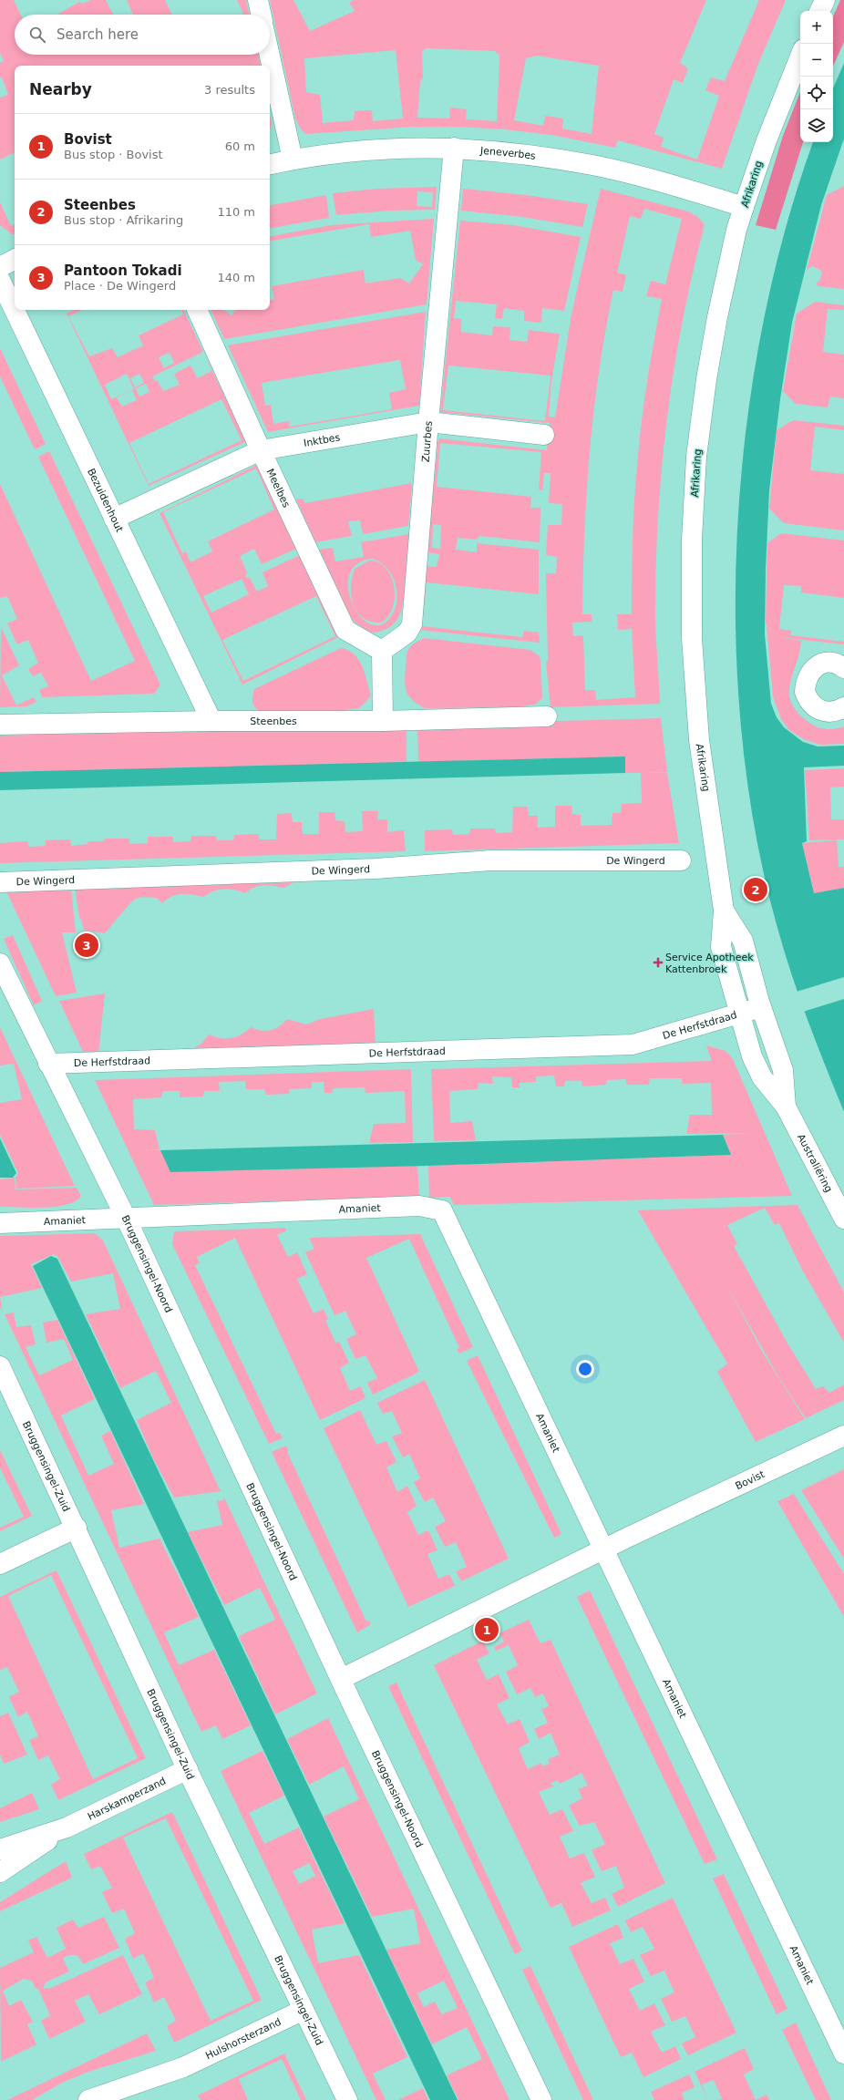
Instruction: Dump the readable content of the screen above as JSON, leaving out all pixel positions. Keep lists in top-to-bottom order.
{
  "streets": {
    "street": [
      "Jeneverbes",
      "Afrikaring",
      "Inktbes",
      "Zuurbes",
      "Meelbes",
      "Bezuidenhout",
      "Steenbes",
      "De Wingerd",
      "De Herfstdraad",
      "Australiëring",
      "Amaniet",
      "Bruggensingel-Noord",
      "Bruggensingel-Zuid",
      "Bovist",
      "Harskamperzand",
      "Hulshorsterzand"
    ]
  },
  "crossings": [
    ["Jeneverbes", "Afrikaring"],
    ["Jeneverbes", "Zuurbes"],
    ["Afrikaring", "De Herfstdraad"],
    ["Afrikaring", "Australiëring"],
    ["Inktbes", "Zuurbes"],
    ["Inktbes", "Meelbes"],
    ["Inktbes", "Bezuidenhout"],
    ["Zuurbes", "Meelbes"],
    ["Bezuidenhout", "Steenbes"],
    ["De Herfstdraad", "Australiëring"],
    ["De Herfstdraad", "Bruggensingel-Noord"],
    ["Amaniet", "Bruggensingel-Noord"],
    ["Amaniet", "Bovist"],
    ["Bruggensingel-Noord", "Bovist"],
    ["Bruggensingel-Zuid", "Harskamperzand"],
    ["Bruggensingel-Zuid", "Hulshorsterzand"]
  ],
  "places": {
    "health": ["Service Apotheek Kattenbroek"]
  },
  "page": {
    "map_buttons": ["+", "−"],
    "search": "Search here",
    "heading": ["Nearby", "3 results"],
    "list": [
      {
        "mark": "1",
        "name": "Bovist",
        "note": "Bus stop · Bovist",
        "value": "60 m"
      },
      {
        "mark": "2",
        "name": "Steenbes",
        "note": "Bus stop · Afrikaring",
        "value": "110 m"
      },
      {
        "mark": "3",
        "name": "Pantoon Tokadi",
        "note": "Place · De Wingerd",
        "value": "140 m"
      }
    ],
    "pins": ["2", "3", "1"]
  }
}
